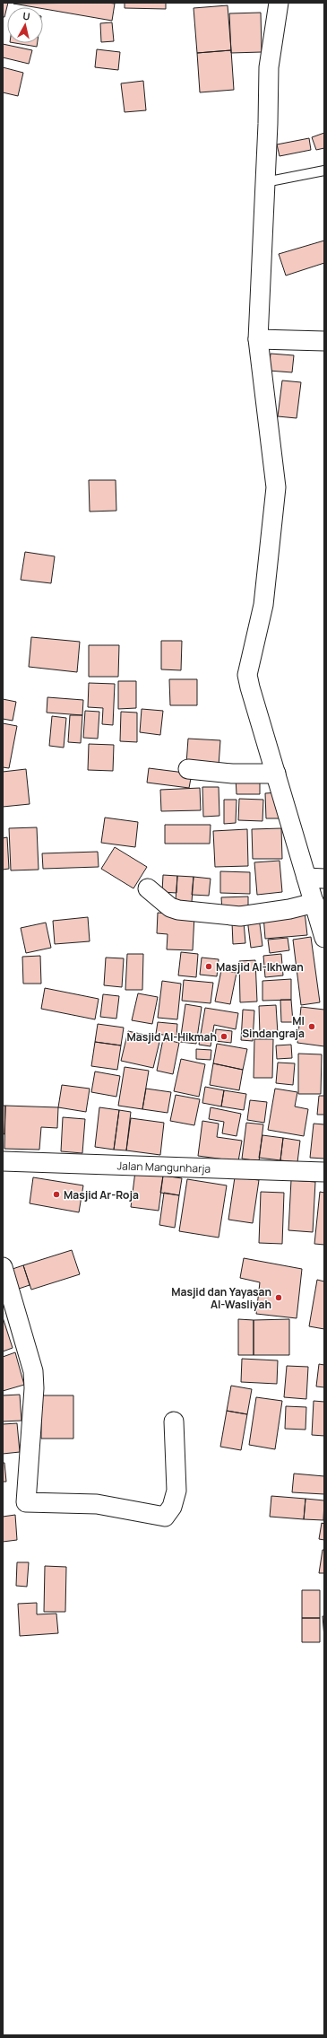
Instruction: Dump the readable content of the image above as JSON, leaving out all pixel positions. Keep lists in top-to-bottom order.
{
  "streets": {
    "street": ["Jalan Mangunharja"]
  },
  "places": [
    "Masjid Al-Ikhwan",
    "MI Sindangraja",
    "Masjid Al-Hikmah",
    "Masjid Ar-Roja",
    "Masjid dan Yayasan Al-Wasliyah"
  ],
  "north": "top"
}
